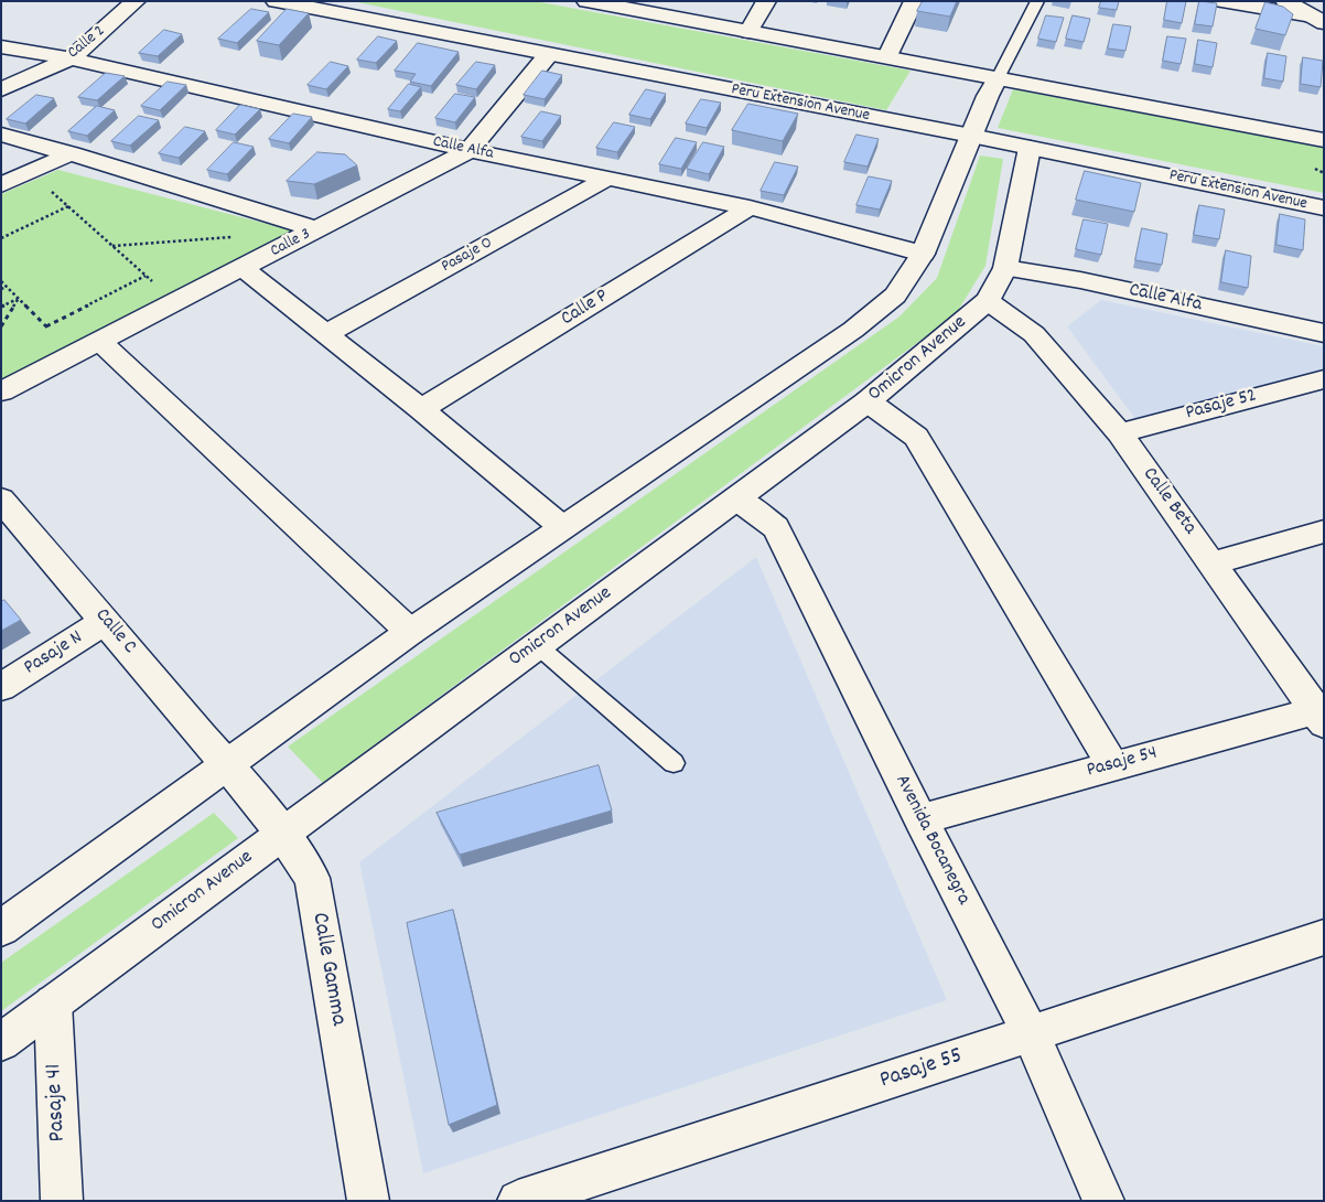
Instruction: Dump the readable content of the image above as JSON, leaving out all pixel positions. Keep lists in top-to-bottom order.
{
  "streets": {
    "street": [
      "Calle 2",
      "Peru Extension Avenue",
      "Calle Alfa",
      "Calle 3",
      "Pasaje O",
      "Calle P",
      "Omicron Avenue",
      "Pasaje 52",
      "Calle Beta",
      "Calle C",
      "Pasaje N",
      "Pasaje 54",
      "Avenida Bocanegra",
      "Calle Gamma",
      "Pasaje 55",
      "Pasaje 41"
    ]
  },
  "crossings": [
    ["Calle 2", "Calle Alfa"],
    ["Peru Extension Avenue", "Calle 3"],
    ["Peru Extension Avenue", "Omicron Avenue"],
    ["Calle Alfa", "Calle 3"],
    ["Calle Alfa", "Pasaje O"],
    ["Calle Alfa", "Calle P"],
    ["Calle Alfa", "Omicron Avenue"],
    ["Omicron Avenue", "Calle Beta"],
    ["Omicron Avenue", "Avenida Bocanegra"],
    ["Omicron Avenue", "Calle Gamma"],
    ["Omicron Avenue", "Pasaje 41"],
    ["Pasaje 52", "Calle Beta"],
    ["Calle Beta", "Pasaje 54"],
    ["Calle C", "Pasaje N"],
    ["Calle C", "Calle Gamma"],
    ["Pasaje 54", "Avenida Bocanegra"],
    ["Avenida Bocanegra", "Pasaje 55"]
  ]
}
